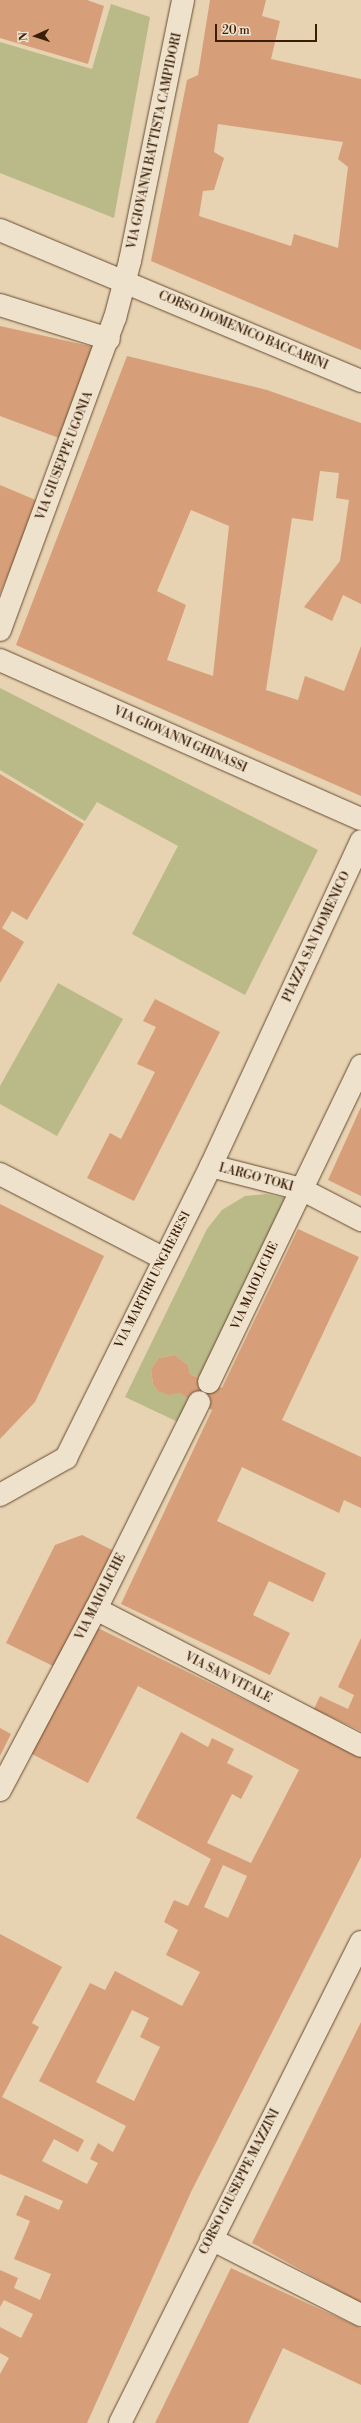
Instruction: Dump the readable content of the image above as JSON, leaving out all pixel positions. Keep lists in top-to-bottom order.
{
  "streets": {
    "street": [
      "VIA GIOVANNI BATTISTA CAMPIDORI",
      "CORSO DOMENICO BACCARINI",
      "VIA GIUSEPPE UGONIA",
      "VIA GIOVANNI GHINASSI",
      "PIAZZA SAN DOMENICO",
      "LARGO TOKI",
      "VIA MARTIRI UNGHERESI",
      "VIA MAIOLICHE",
      "VIA SAN VITALE",
      "CORSO GIUSEPPE MAZZINI"
    ]
  },
  "crossings": [
    ["VIA GIOVANNI BATTISTA CAMPIDORI", "CORSO DOMENICO BACCARINI"],
    ["VIA GIOVANNI BATTISTA CAMPIDORI", "VIA GIUSEPPE UGONIA"],
    ["CORSO DOMENICO BACCARINI", "VIA GIUSEPPE UGONIA"],
    ["PIAZZA SAN DOMENICO", "VIA MARTIRI UNGHERESI"],
    ["LARGO TOKI", "VIA MARTIRI UNGHERESI"],
    ["LARGO TOKI", "VIA MAIOLICHE"],
    ["VIA MAIOLICHE", "VIA SAN VITALE"]
  ],
  "scale_bar": "20 m",
  "north": "left"
}
